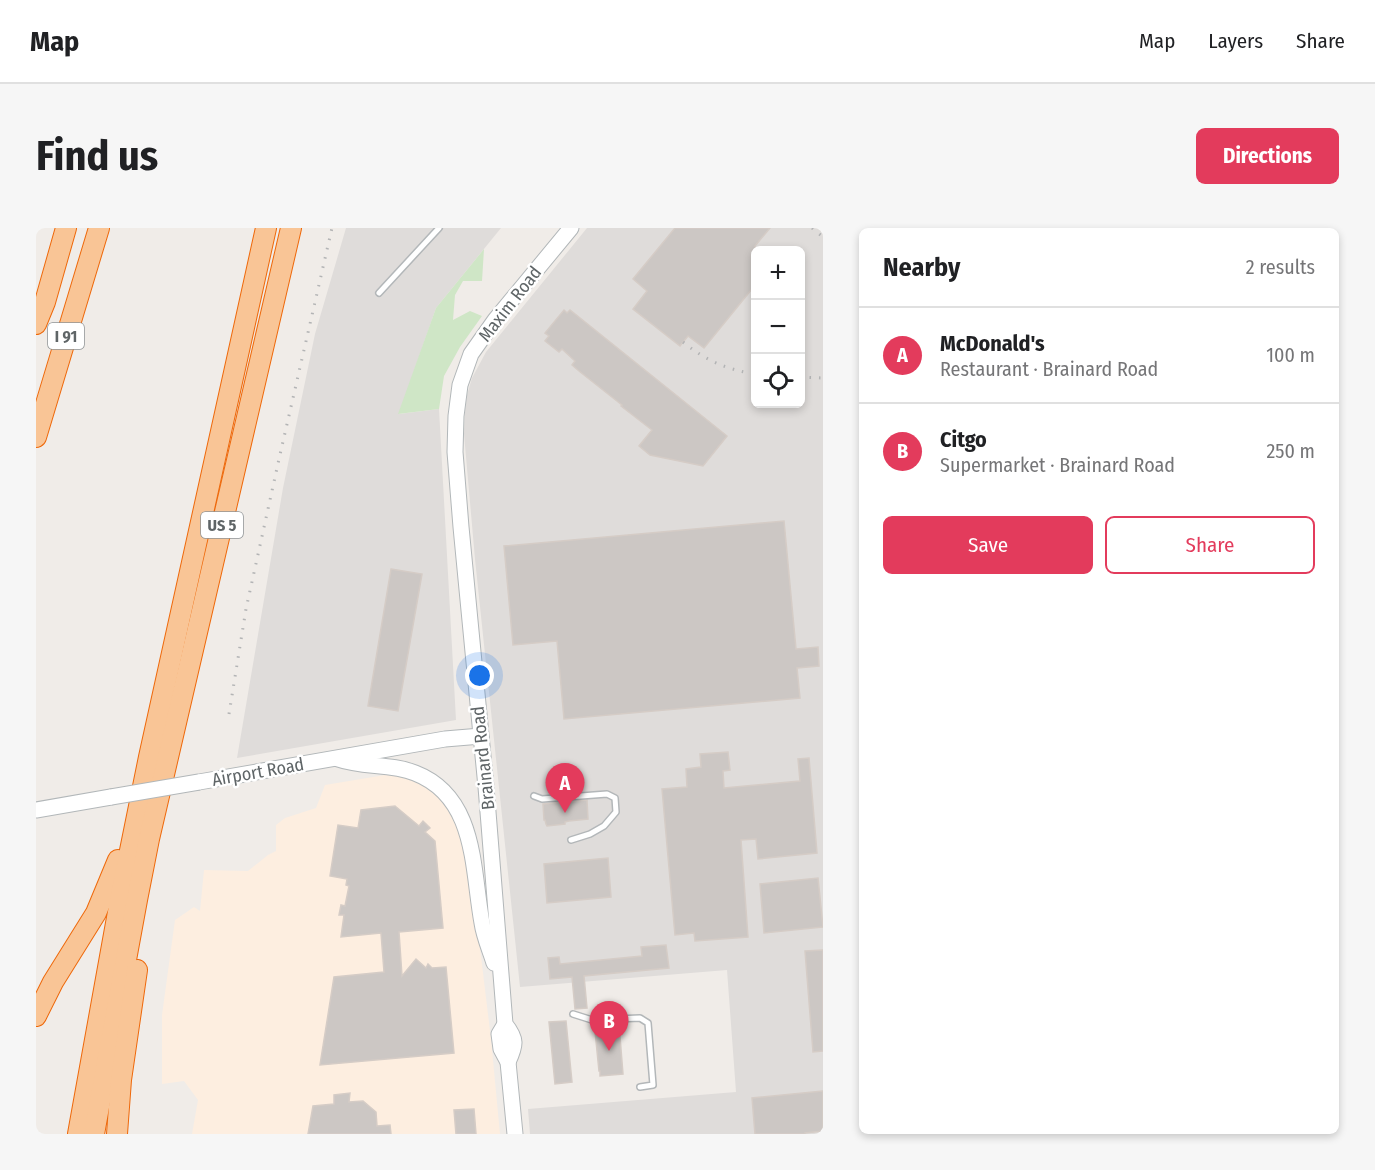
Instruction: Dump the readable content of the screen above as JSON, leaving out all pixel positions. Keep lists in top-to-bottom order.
{
  "streets": {
    "highway": ["I 91", "US 5"],
    "main road": ["Maxim Road", "Brainard Road", "Airport Road"]
  },
  "crossings": [
    ["Maxim Road", "Brainard Road"],
    ["Brainard Road", "Airport Road"]
  ],
  "page": {
    "header": "Map",
    "nav": ["Map", "Layers", "Share"],
    "buttons": [
      "Directions",
      ["Save", "Share"]
    ],
    "title": "Find us",
    "heading": ["Nearby", "2 results"],
    "map_buttons": ["+", "−"],
    "list": [
      {
        "mark": "A",
        "name": "McDonald's",
        "note": "Restaurant · Brainard Road",
        "value": "100 m"
      },
      {
        "mark": "B",
        "name": "Citgo",
        "note": "Supermarket · Brainard Road",
        "value": "250 m"
      }
    ],
    "pins": ["A", "B"]
  }
}
